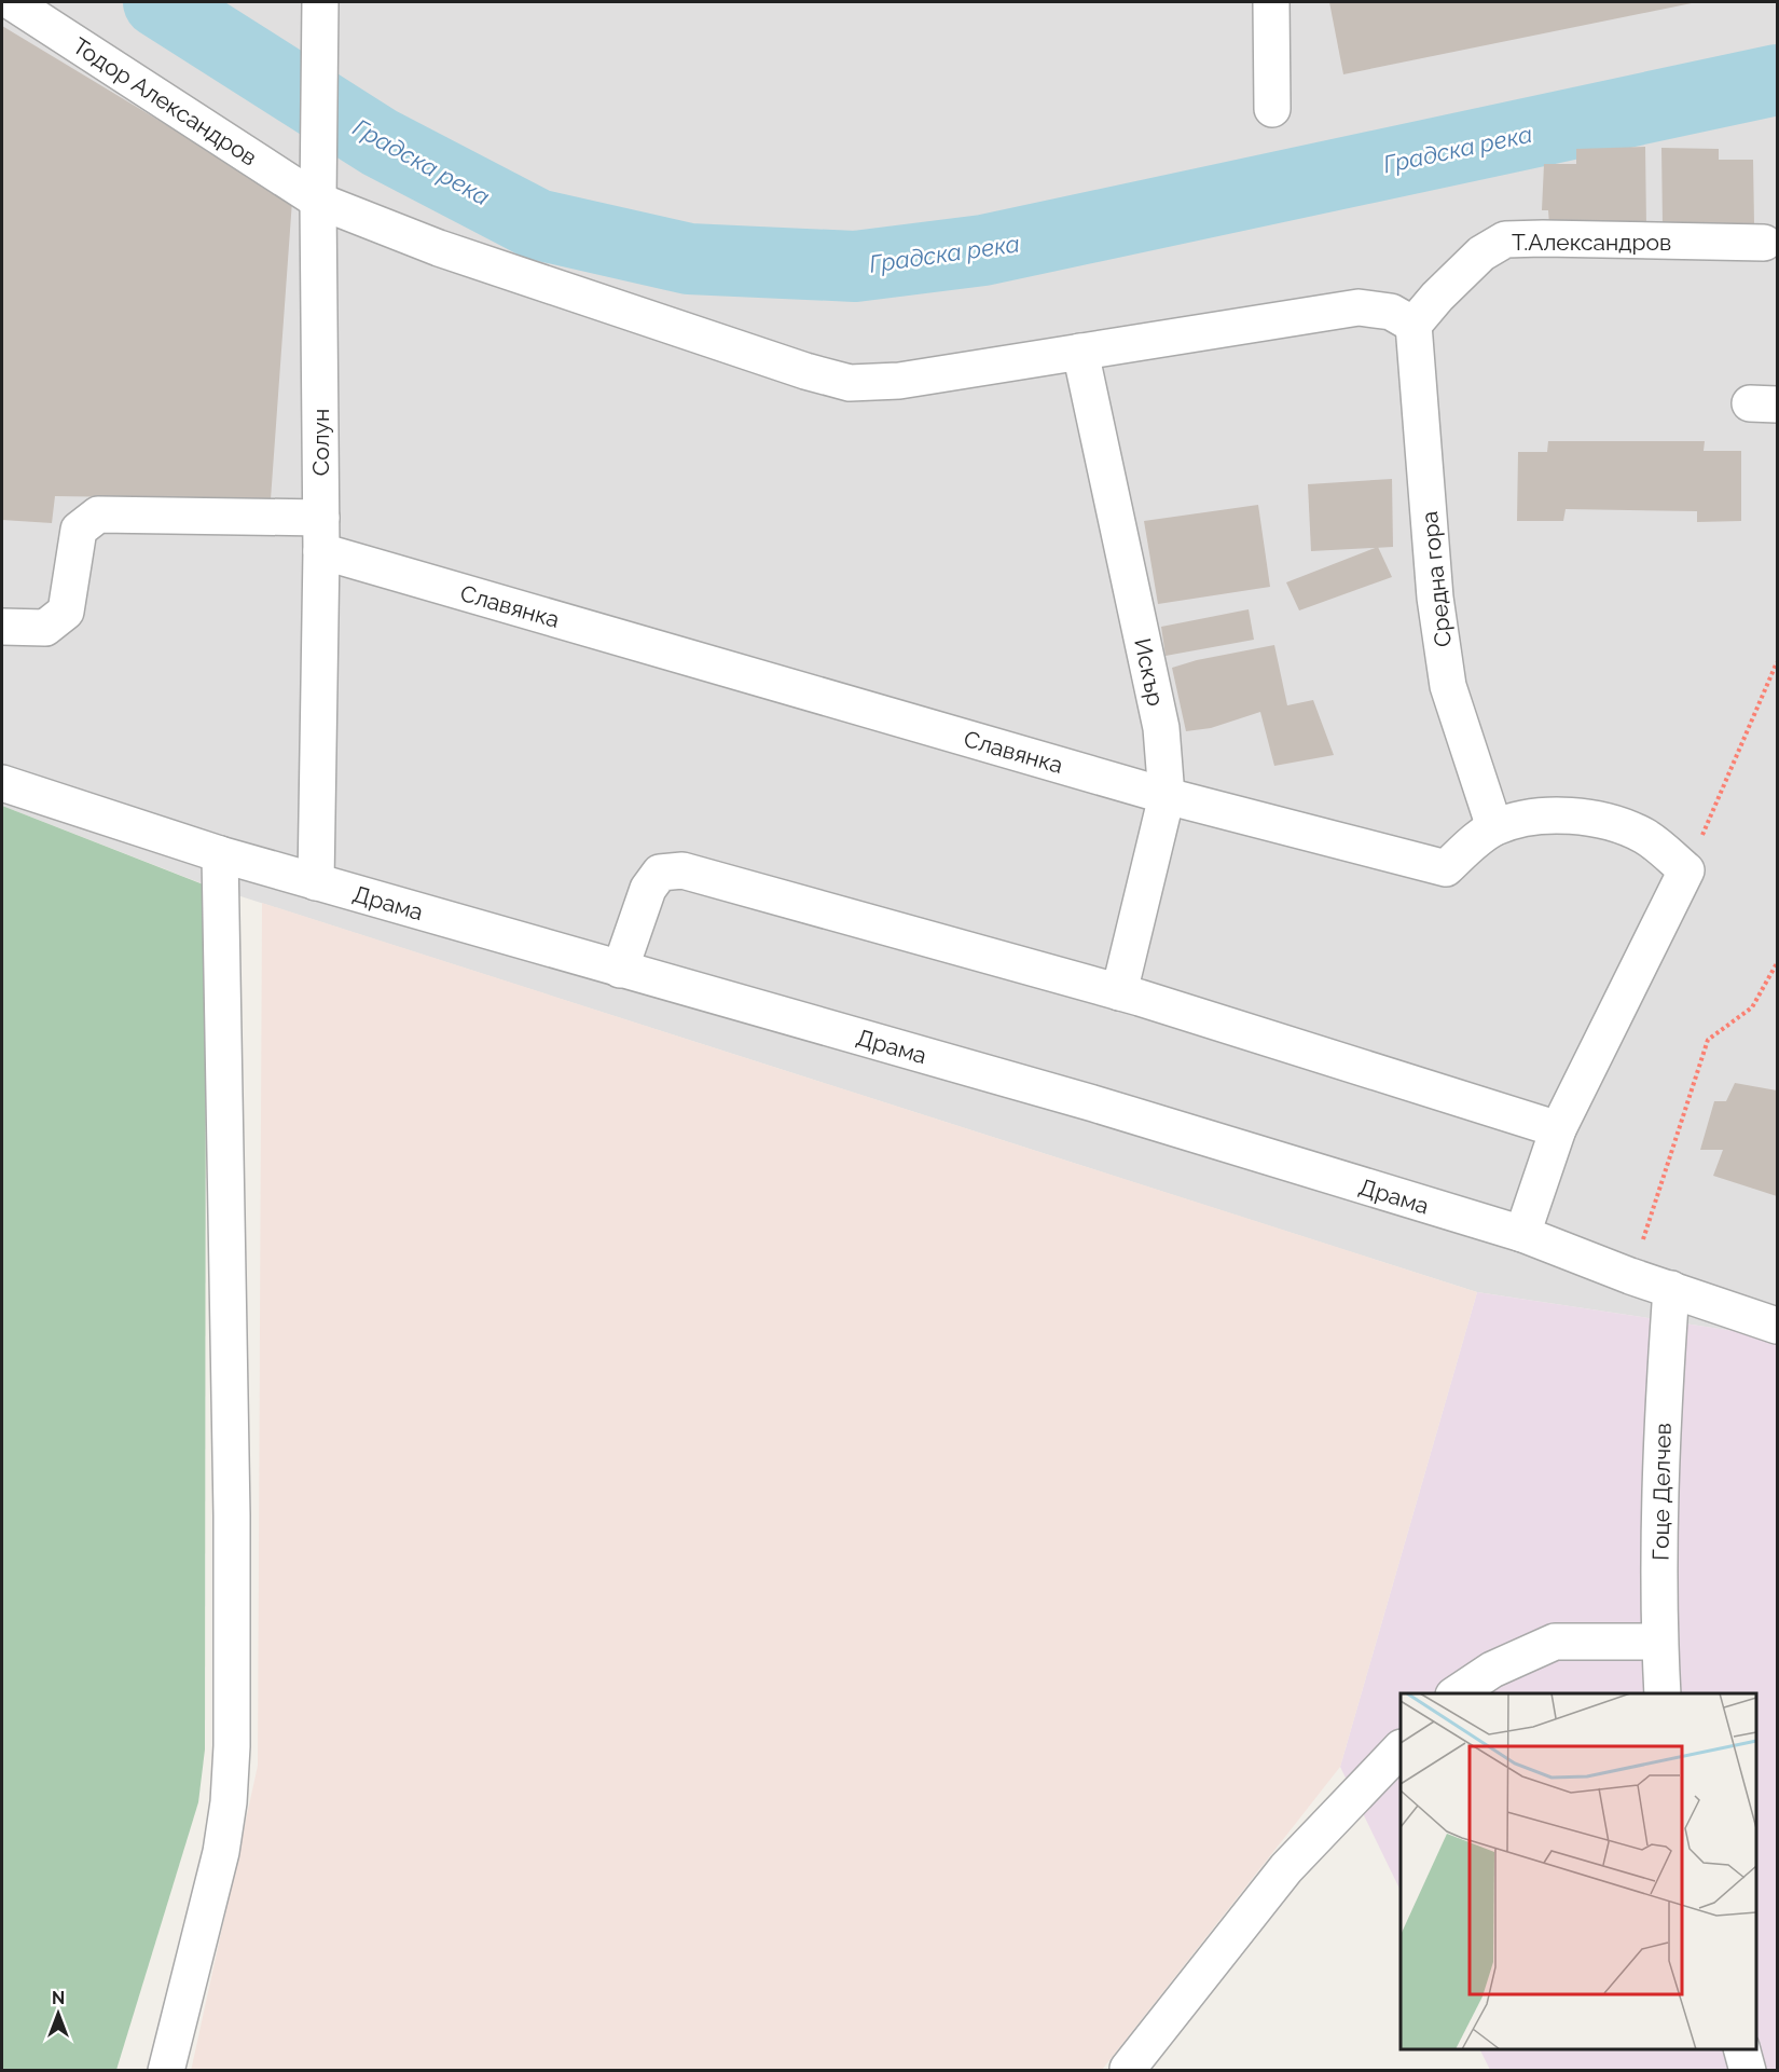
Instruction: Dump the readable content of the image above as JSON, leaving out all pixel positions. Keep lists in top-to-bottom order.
{
  "streets": {
    "street": [
      "Тодор Александров",
      "Т.Александров",
      "Солун",
      "Средна гора",
      "Славянка",
      "Искър",
      "Драма",
      "Гоце Делчев"
    ]
  },
  "crossings": [
    ["Тодор Александров", "Т.Александров"],
    ["Тодор Александров", "Солун"],
    ["Тодор Александров", "Средна гора"],
    ["Тодор Александров", "Искър"],
    ["Т.Александров", "Средна гора"],
    ["Солун", "Славянка"],
    ["Солун", "Драма"],
    ["Средна гора", "Славянка"],
    ["Славянка", "Искър"],
    ["Драма", "Гоце Делчев"]
  ],
  "water": ["Градска река"],
  "north": "top"
}
